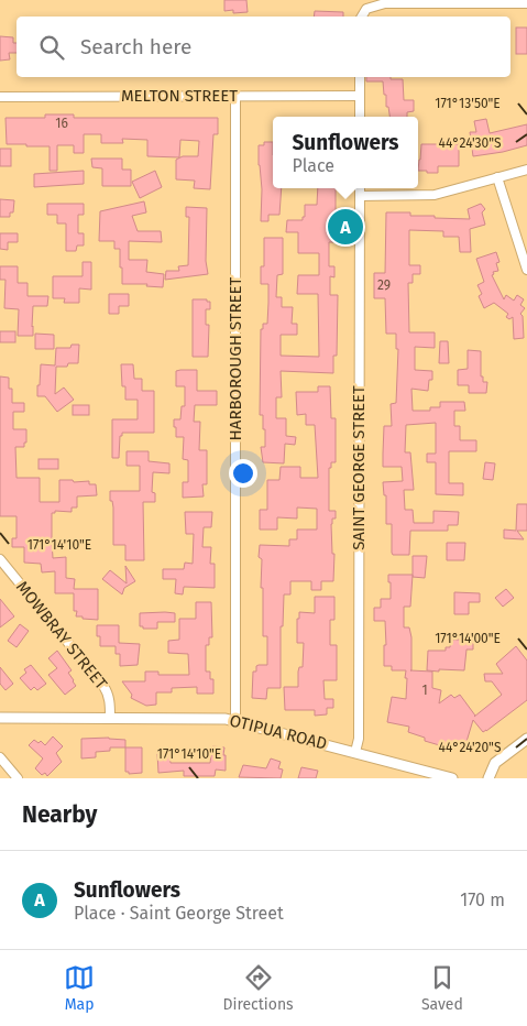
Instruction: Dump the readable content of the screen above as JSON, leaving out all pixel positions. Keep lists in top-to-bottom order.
{
  "streets": {
    "street": [
      "MELTON STREET",
      "HARBOROUGH STREET",
      "SAINT GEORGE STREET",
      "MOWBRAY STREET",
      "OTIPUA ROAD"
    ]
  },
  "crossings": [
    ["MELTON STREET", "HARBOROUGH STREET"],
    ["HARBOROUGH STREET", "OTIPUA ROAD"],
    ["SAINT GEORGE STREET", "OTIPUA ROAD"],
    ["MOWBRAY STREET", "OTIPUA ROAD"]
  ],
  "house_numbers": ["16", "29", "1"],
  "page": {
    "search": "Search here",
    "popup": ["Sunflowers", "Place"],
    "pins": "A",
    "heading": "Nearby",
    "list": [
      {
        "mark": "A",
        "name": "Sunflowers",
        "note": "Place · Saint George Street",
        "value": "170 m"
      }
    ],
    "nav": ["Map", "Directions", "Saved"]
  },
  "coordinates": [
    "171°13'50\"E",
    "44°24'30\"S",
    "171°14'10\"E",
    "171°14'00\"E",
    "44°24'20\"S"
  ]
}
